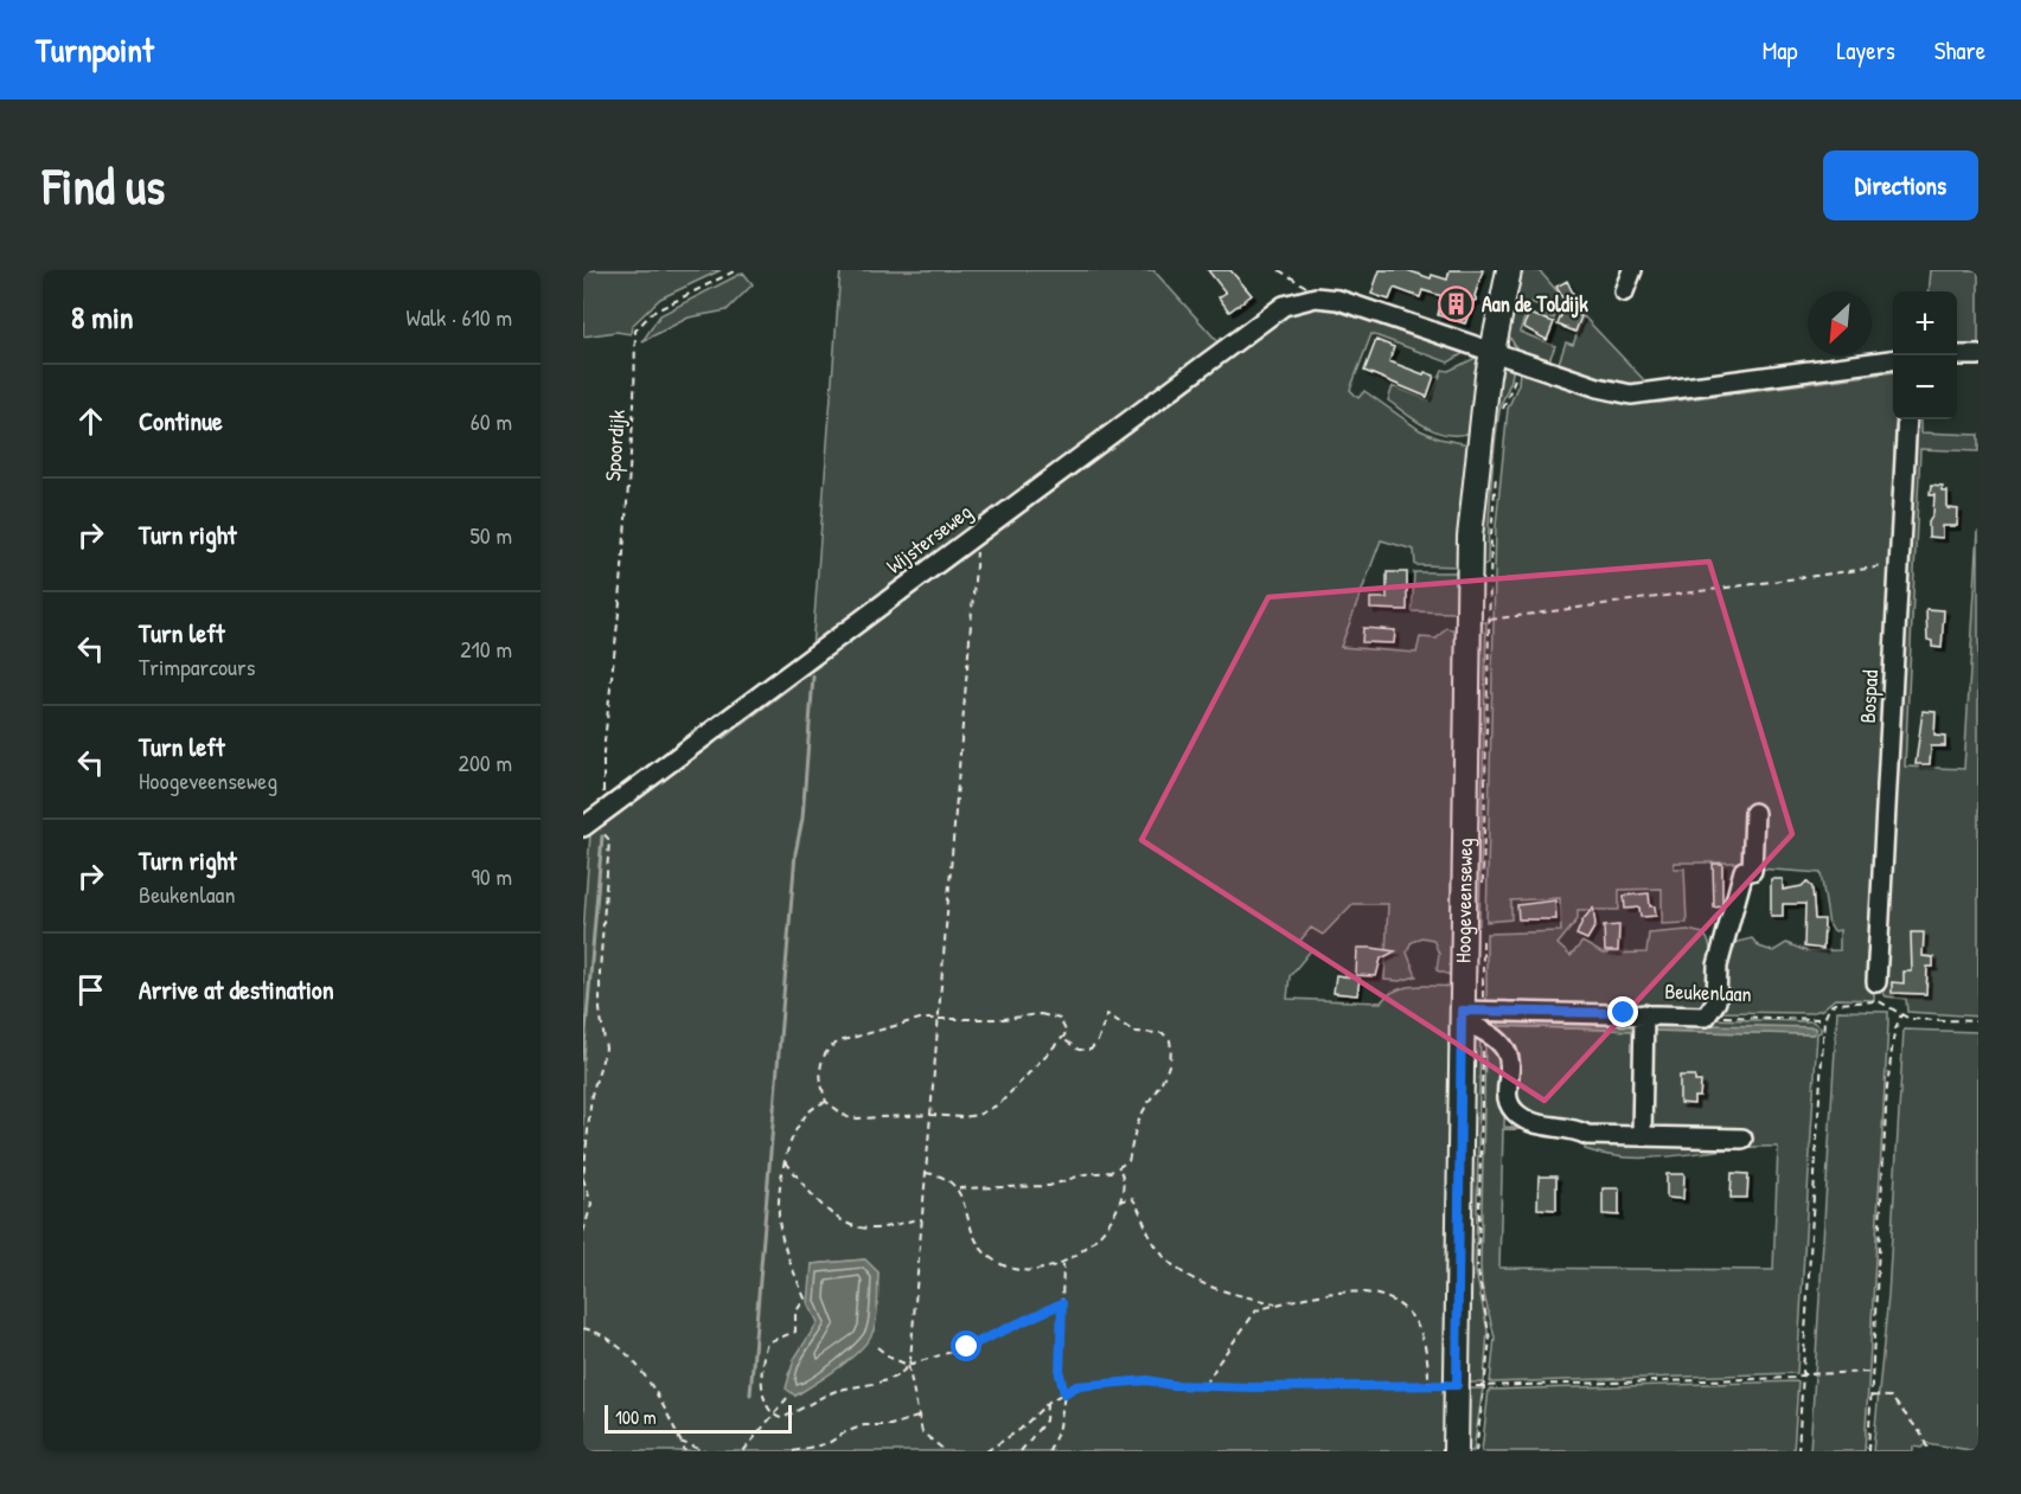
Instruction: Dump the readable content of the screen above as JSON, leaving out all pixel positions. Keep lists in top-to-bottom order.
{
  "streets": {
    "main road": ["Hoogeveenseweg"],
    "street": ["Wijsterseweg", "Bospad", "Beukenlaan"],
    "path": ["Spoordijk"]
  },
  "crossings": [
    ["Spoordijk", "Wijsterseweg"],
    ["Wijsterseweg", "Hoogeveenseweg"],
    ["Hoogeveenseweg", "Beukenlaan"]
  ],
  "places": {
    "building": ["Aan de Toldijk"]
  },
  "scale_bar": "100 m",
  "north": "bottom left",
  "page": {
    "header": "Turnpoint",
    "nav": ["Map", "Layers", "Share"],
    "buttons": "Directions",
    "title": "Find us",
    "heading": ["8 min", "Walk · 610 m"],
    "map_buttons": ["+", "−"],
    "list": [
      ["Continue", "60 m"],
      ["Turn right", "50 m"],
      ["Turn left", "Trimparcours", "210 m"],
      ["Turn left", "Hoogeveenseweg", "200 m"],
      ["Turn right", "Beukenlaan", "90 m"],
      "Arrive at destination"
    ],
    "scale": "100 m"
  }
}
